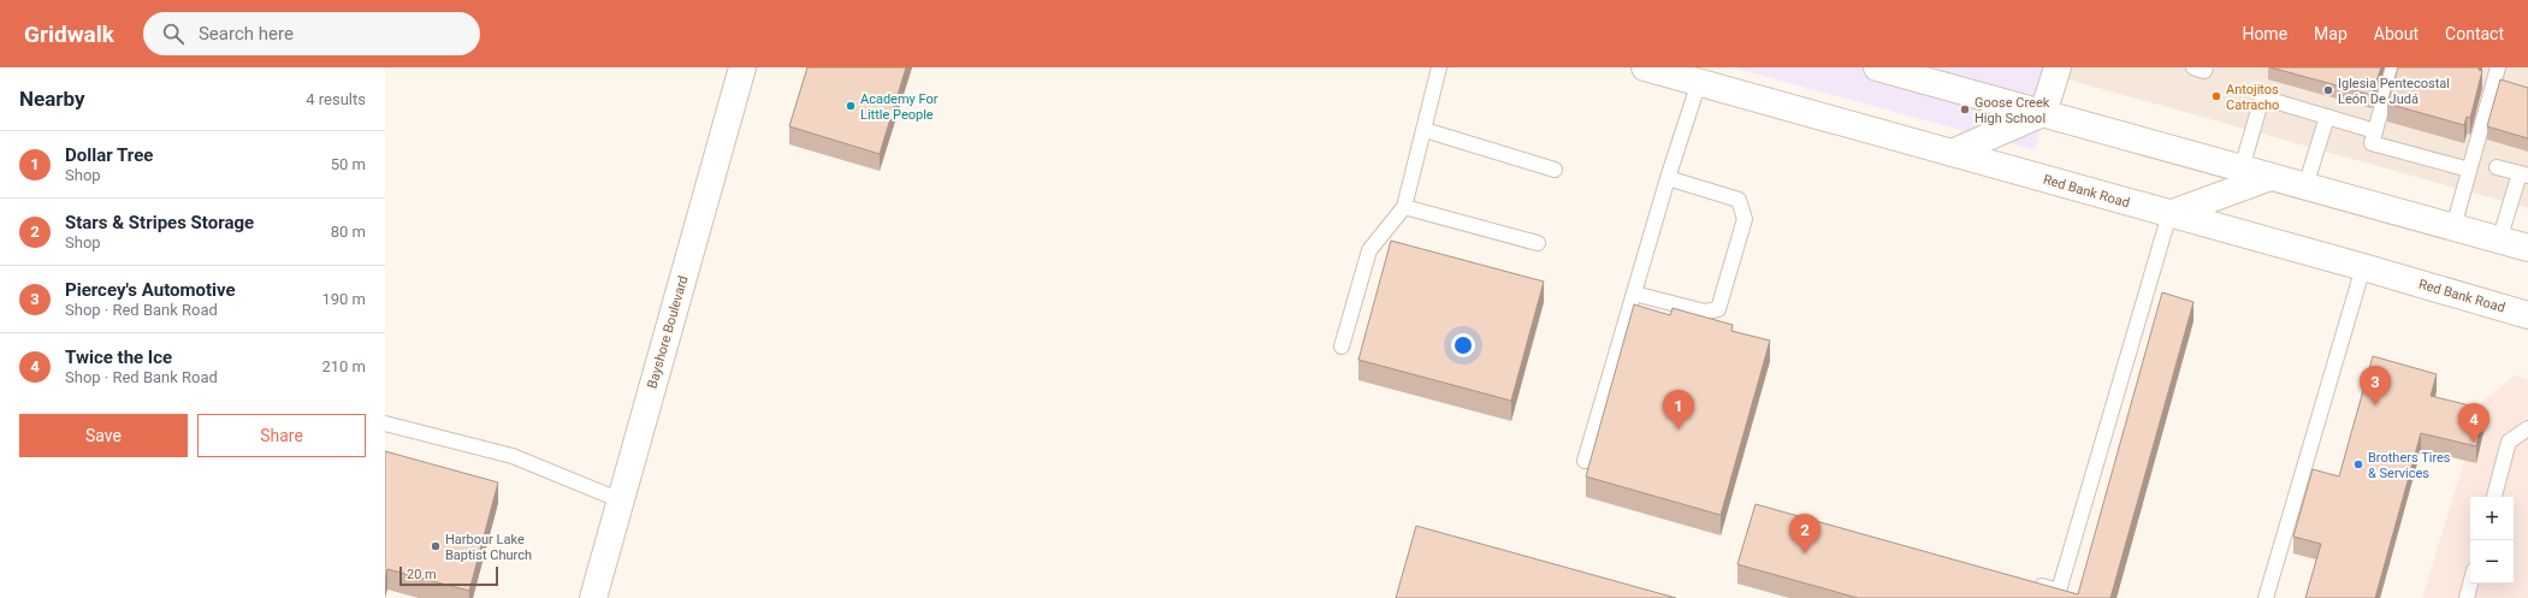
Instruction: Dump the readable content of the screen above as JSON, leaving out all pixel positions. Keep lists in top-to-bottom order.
{
  "streets": {
    "main road": ["Red Bank Road", "Bayshore Boulevard"]
  },
  "places": [
    "Iglesia Pentecostal León De Judá",
    "Antojitos Catracho",
    "Academy For Little People",
    "Goose Creek High School",
    "Brothers Tires & Services",
    "Harbour Lake Baptist Church"
  ],
  "scale_bar": "20 m",
  "page": {
    "header": "Gridwalk",
    "search": "Search here",
    "nav": [
      "Home",
      "Map",
      "About",
      "Contact"
    ],
    "heading": ["Nearby", "4 results"],
    "list": [
      {
        "mark": "1",
        "name": "Dollar Tree",
        "note": "Shop",
        "value": "50 m"
      },
      {
        "mark": "2",
        "name": "Stars & Stripes Storage",
        "note": "Shop",
        "value": "80 m"
      },
      {
        "mark": "3",
        "name": "Piercey's Automotive",
        "note": "Shop · Red Bank Road",
        "value": "190 m"
      },
      {
        "mark": "4",
        "name": "Twice the Ice",
        "note": "Shop · Red Bank Road",
        "value": "210 m"
      }
    ],
    "pins": [
      "3",
      "1",
      "4",
      "2"
    ],
    "buttons": ["Save", "Share"],
    "map_buttons": ["+", "−"],
    "scale": "20 m"
  }
}
